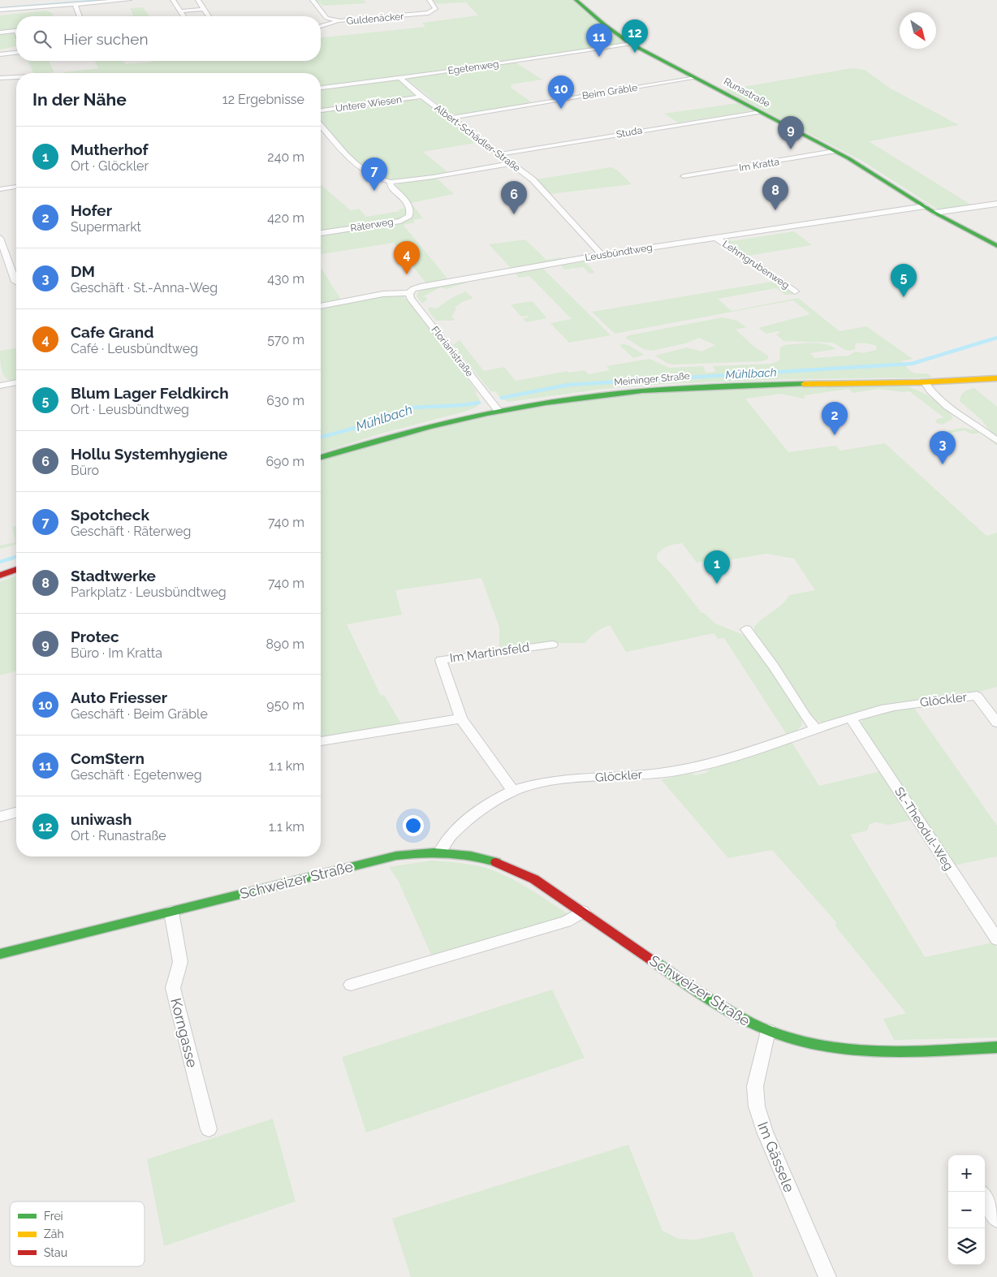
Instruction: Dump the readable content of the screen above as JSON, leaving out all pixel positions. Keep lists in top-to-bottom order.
{
  "streets": {
    "street": [
      "Guldenäcker",
      "Egetenweg",
      "Beim Gräble",
      "Runastraße",
      "Untere Wiesen",
      "Studa",
      "Albert-Schädler-Straße",
      "Im Kratta",
      "Räterweg",
      "Leusbündtweg",
      "Lehmgrubenweg",
      "Florianistraße",
      "Meininger Straße",
      "Im Martinsfeld",
      "Glöckler",
      "St.-Theodul-Weg",
      "Schweizer Straße",
      "Korngasse",
      "Im Gässele"
    ]
  },
  "crossings": [
    ["Egetenweg", "Runastraße"],
    ["Egetenweg", "Albert-Schädler-Straße"],
    ["Beim Gräble", "Runastraße"],
    ["Beim Gräble", "Albert-Schädler-Straße"],
    ["Runastraße", "Studa"],
    ["Runastraße", "Im Kratta"],
    ["Runastraße", "Leusbündtweg"],
    ["Untere Wiesen", "Albert-Schädler-Straße"],
    ["Studa", "Albert-Schädler-Straße"],
    ["Albert-Schädler-Straße", "Leusbündtweg"],
    ["Leusbündtweg", "Lehmgrubenweg"],
    ["Leusbündtweg", "Florianistraße"],
    ["Florianistraße", "Meininger Straße"],
    ["Im Martinsfeld", "Glöckler"],
    ["Glöckler", "St.-Theodul-Weg"],
    ["Glöckler", "Schweizer Straße"],
    ["Schweizer Straße", "Korngasse"],
    ["Schweizer Straße", "Im Gässele"]
  ],
  "water": ["Mühlbach"],
  "legend": ["Frei", "Zäh", "Stau"],
  "north": "bottom right",
  "page": {
    "search": "Hier suchen",
    "pins": [
      "12",
      "11",
      "10",
      "9",
      "7",
      "8",
      "6",
      "4",
      "5",
      "2",
      "3",
      "1"
    ],
    "heading": ["In der Nähe", "12 Ergebnisse"],
    "list": [
      {
        "mark": "1",
        "name": "Mutherhof",
        "note": "Ort · Glöckler",
        "value": "240 m"
      },
      {
        "mark": "2",
        "name": "Hofer",
        "note": "Supermarkt",
        "value": "420 m"
      },
      {
        "mark": "3",
        "name": "DM",
        "note": "Geschäft · St.-Anna-Weg",
        "value": "430 m"
      },
      {
        "mark": "4",
        "name": "Cafe Grand",
        "note": "Café · Leusbündtweg",
        "value": "570 m"
      },
      {
        "mark": "5",
        "name": "Blum Lager Feldkirch",
        "note": "Ort · Leusbündtweg",
        "value": "630 m"
      },
      {
        "mark": "6",
        "name": "Hollu Systemhygiene",
        "note": "Büro",
        "value": "690 m"
      },
      {
        "mark": "7",
        "name": "Spotcheck",
        "note": "Geschäft · Räterweg",
        "value": "740 m"
      },
      {
        "mark": "8",
        "name": "Stadtwerke",
        "note": "Parkplatz · Leusbündtweg",
        "value": "740 m"
      },
      {
        "mark": "9",
        "name": "Protec",
        "note": "Büro · Im Kratta",
        "value": "890 m"
      },
      {
        "mark": "10",
        "name": "Auto Friesser",
        "note": "Geschäft · Beim Gräble",
        "value": "950 m"
      },
      {
        "mark": "11",
        "name": "ComStern",
        "note": "Geschäft · Egetenweg",
        "value": "1.1 km"
      },
      {
        "mark": "12",
        "name": "uniwash",
        "note": "Ort · Runastraße",
        "value": "1.1 km"
      }
    ],
    "map_buttons": ["+", "−"]
  }
}
